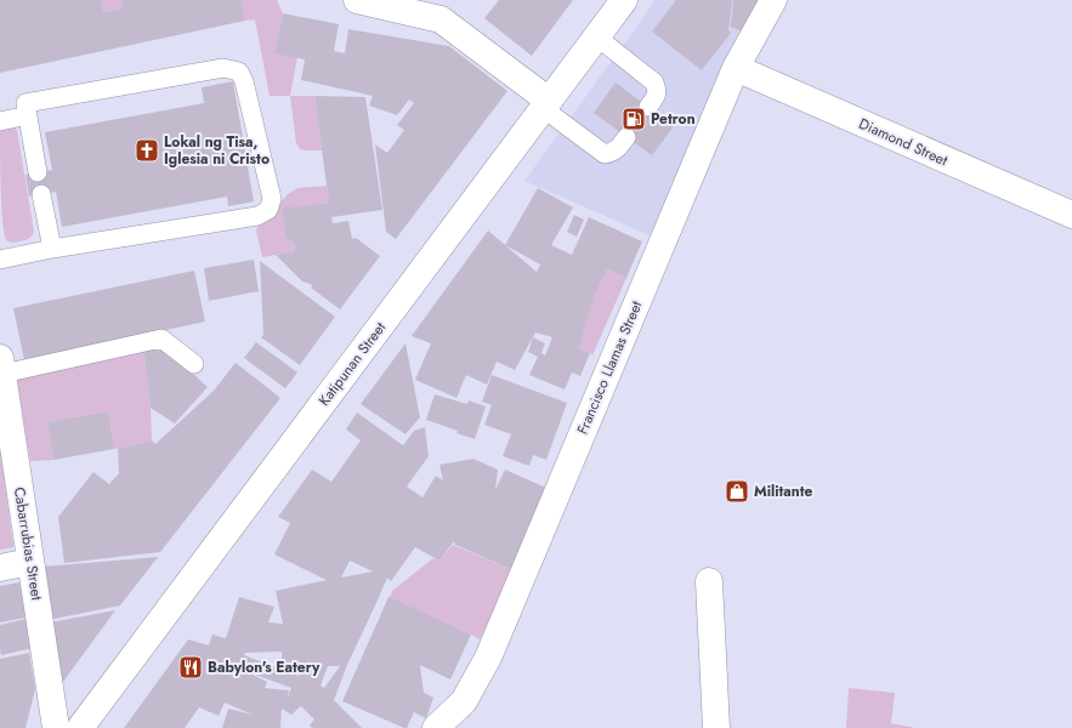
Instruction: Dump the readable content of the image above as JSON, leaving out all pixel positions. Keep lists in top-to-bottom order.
{
  "streets": {
    "street": [
      "Diamond Street",
      "Katipunan Street",
      "Francisco Llamas Street",
      "Cabarrubias Street"
    ]
  },
  "crossings": [
    ["Diamond Street", "Francisco Llamas Street"]
  ],
  "places": {
    "fuel station": ["Petron"],
    "church": ["Lokal ng Tisa, Iglesia ni Cristo"],
    "shop": ["Militante"],
    "restaurant": ["Babylon's Eatery"]
  }
}
